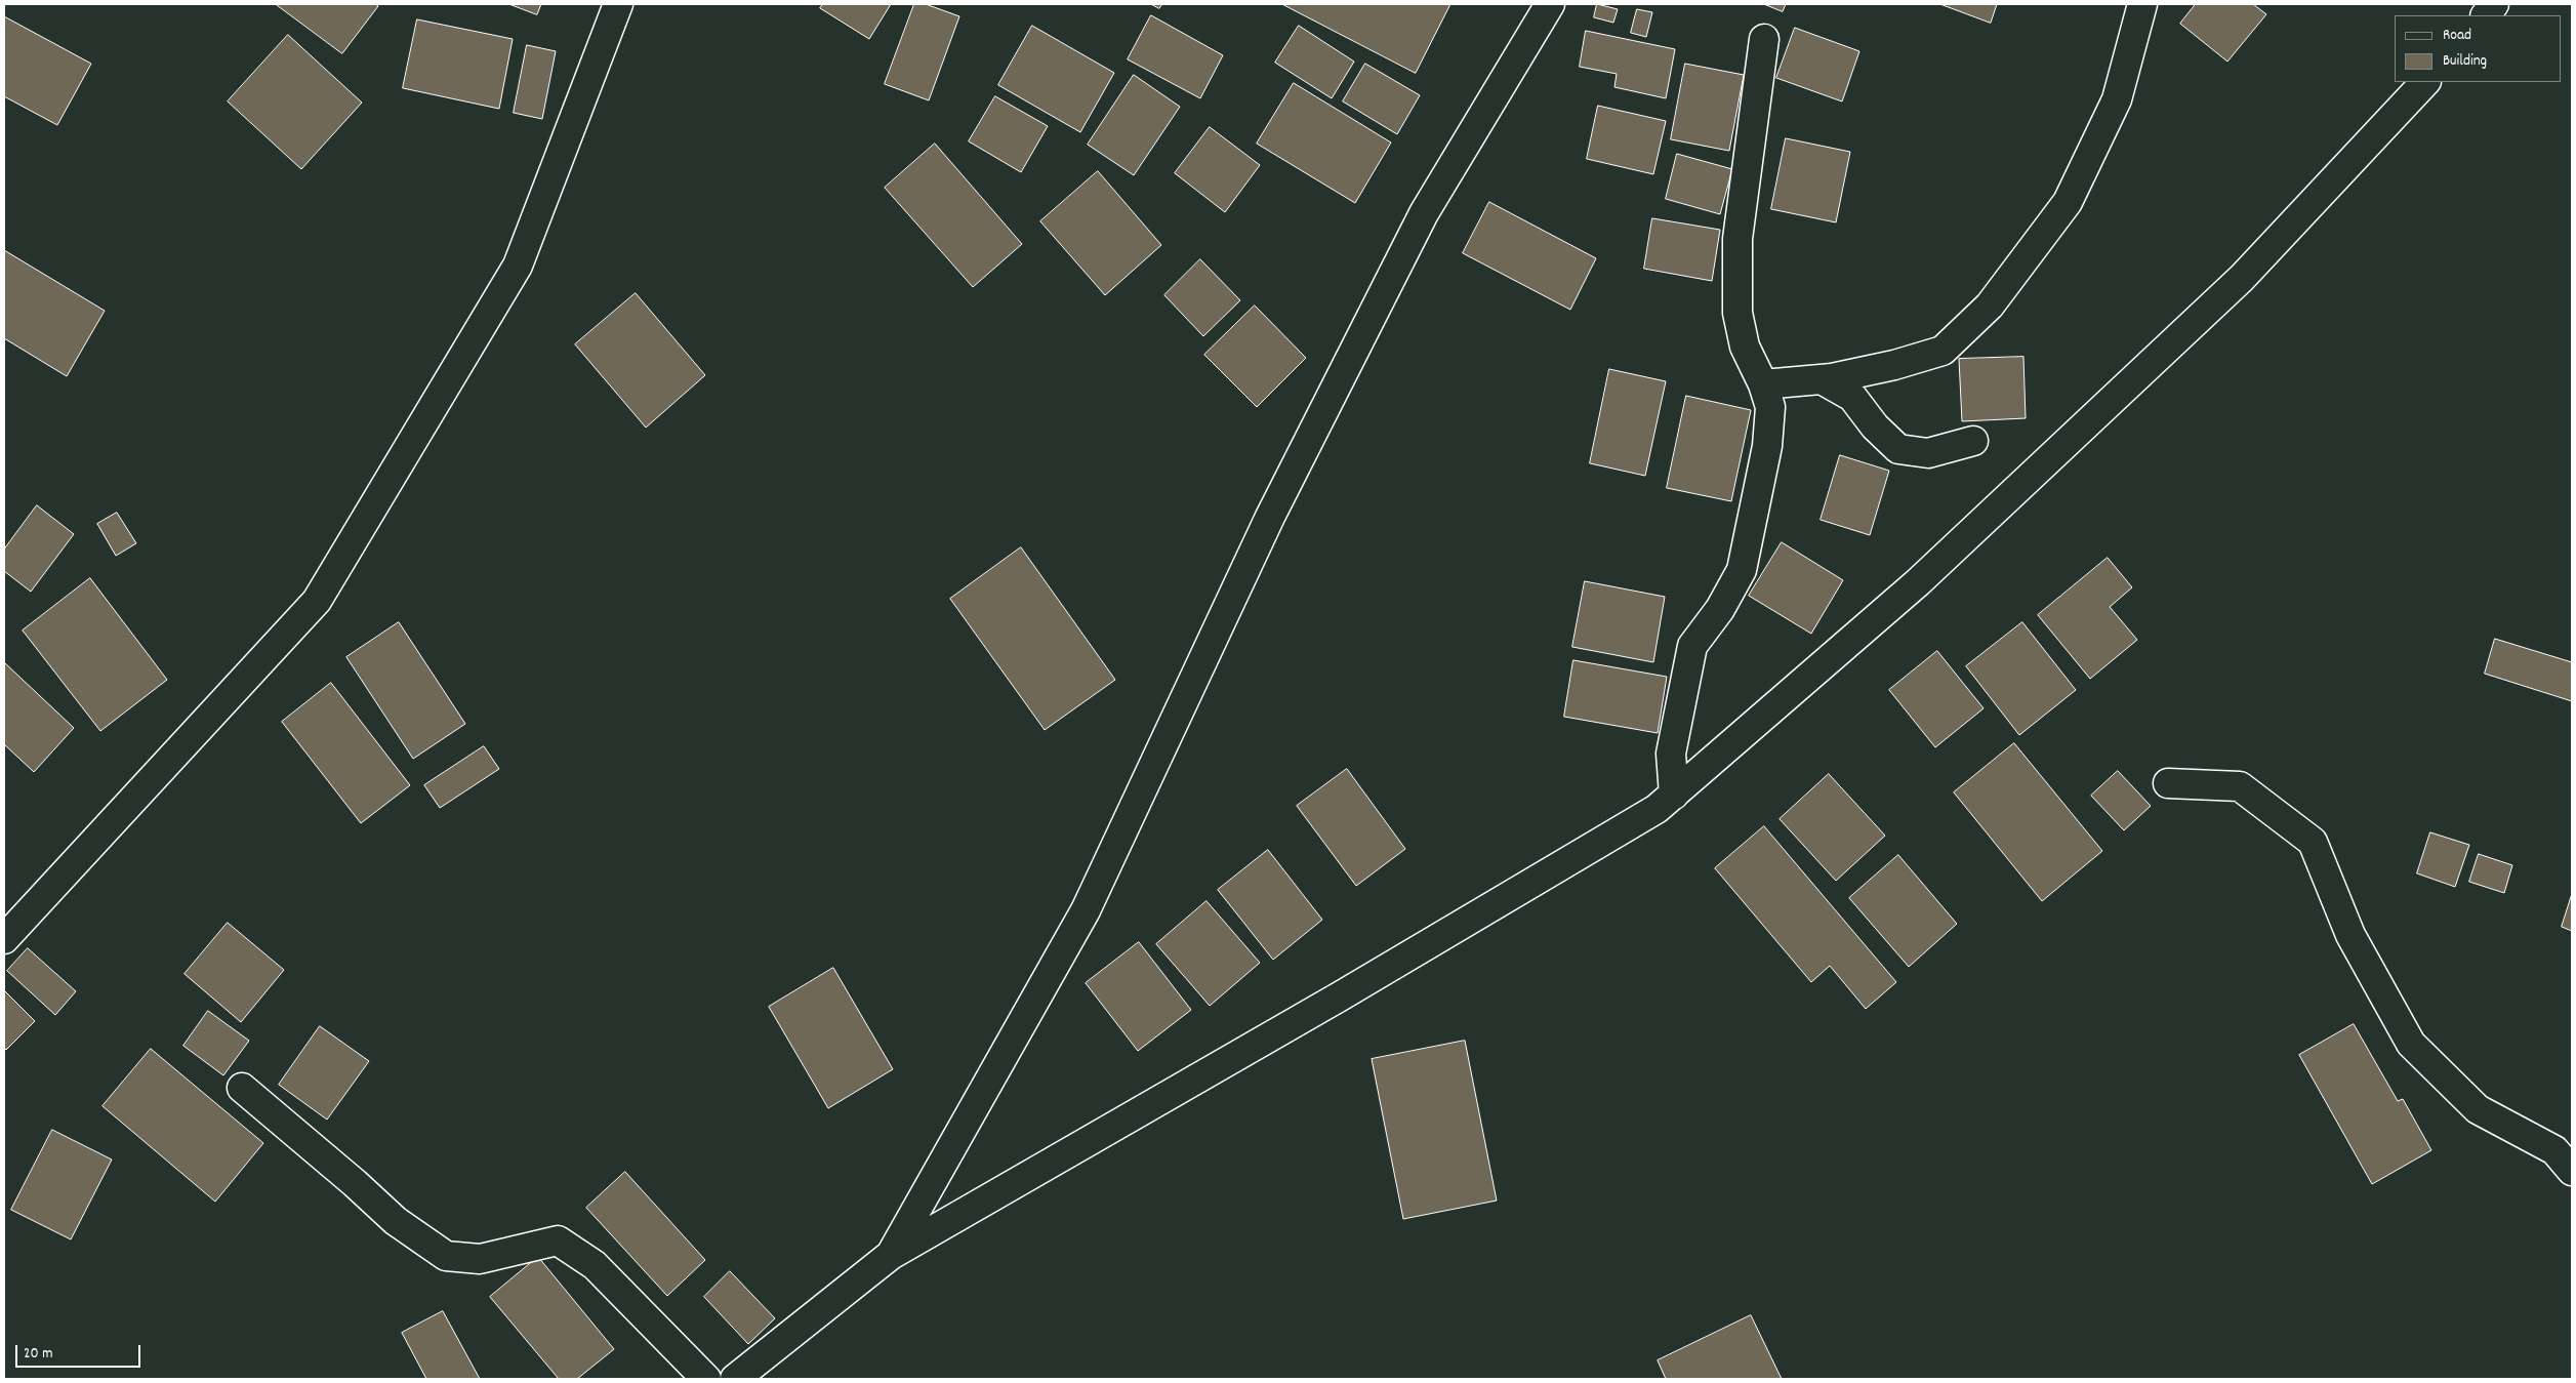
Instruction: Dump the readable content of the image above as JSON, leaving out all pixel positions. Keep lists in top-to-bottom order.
{
  "legend": ["Road", "Building"],
  "scale_bar": "20 m"
}
